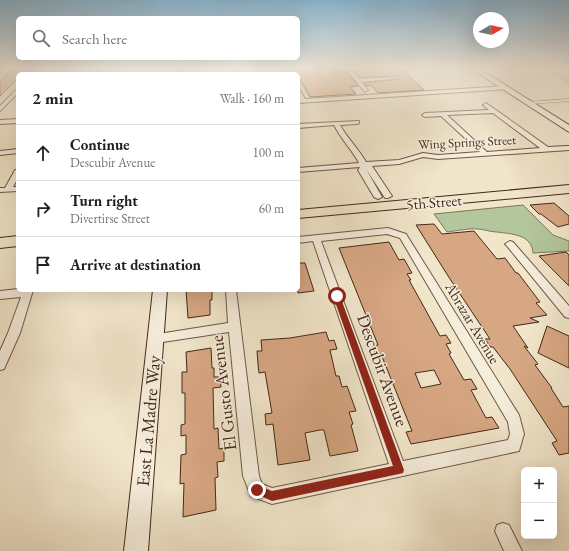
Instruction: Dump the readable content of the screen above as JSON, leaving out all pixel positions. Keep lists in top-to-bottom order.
{
  "streets": {
    "main road": ["5th Street"],
    "street": [
      "Wing Springs Street",
      "Abrazar Avenue",
      "Descubir Avenue",
      "El Gusto Avenue",
      "East La Madre Way"
    ]
  },
  "crossings": [
    ["Abrazar Avenue", "Descubir Avenue"],
    ["Abrazar Avenue", "El Gusto Avenue"],
    ["Descubir Avenue", "El Gusto Avenue"]
  ],
  "north": "right",
  "page": {
    "search": "Search here",
    "heading": ["2 min", "Walk · 160 m"],
    "list": [
      ["Continue", "Descubir Avenue", "100 m"],
      ["Turn right", "Divertirse Street", "60 m"],
      "Arrive at destination"
    ],
    "map_buttons": ["+", "−"]
  }
}
